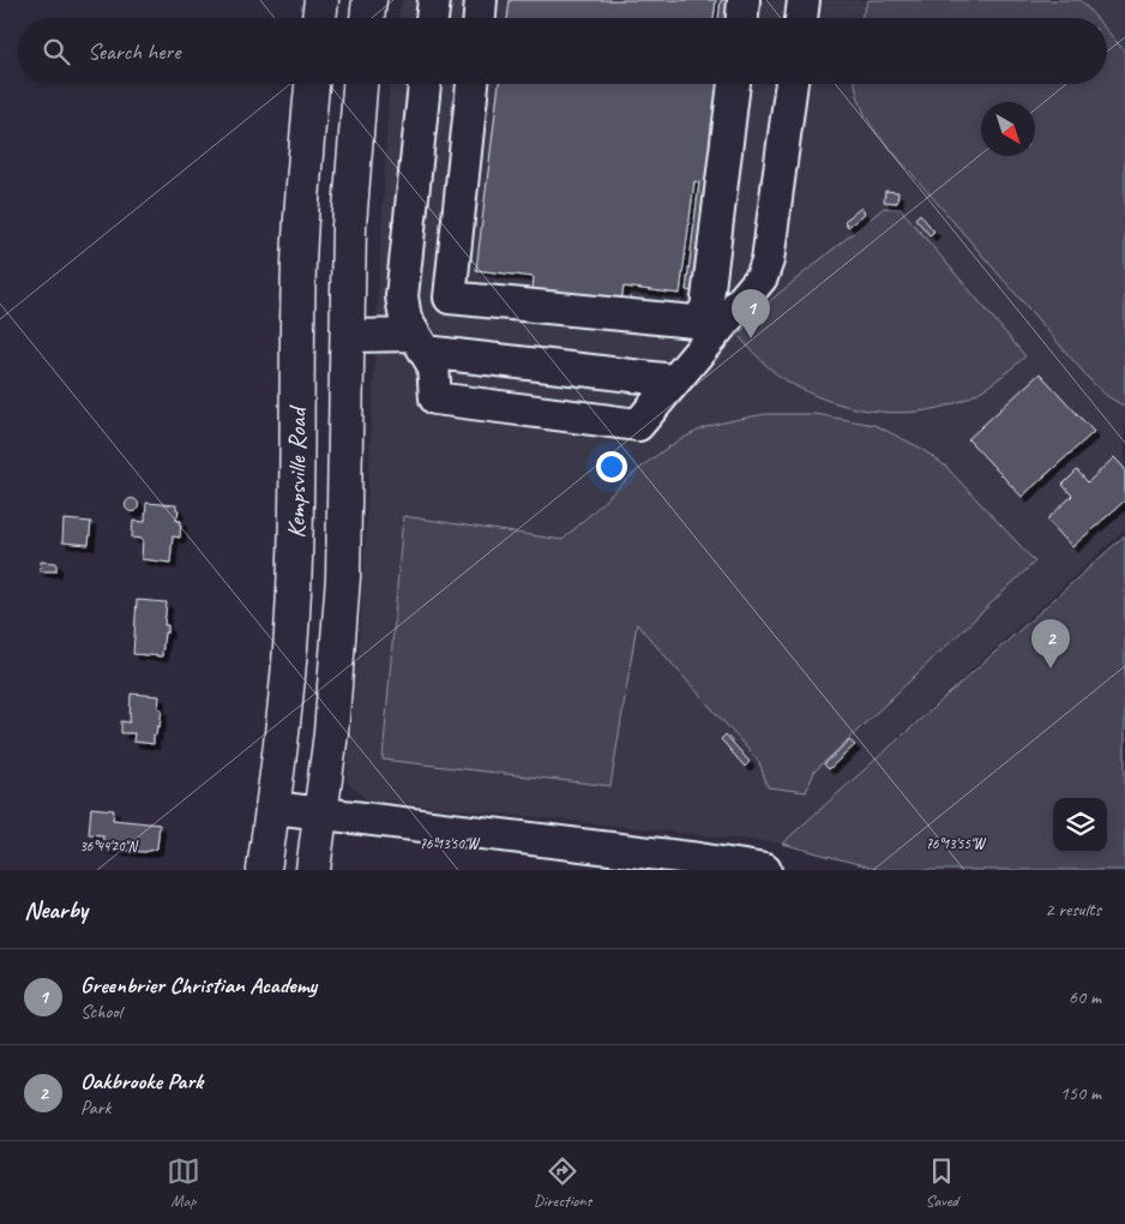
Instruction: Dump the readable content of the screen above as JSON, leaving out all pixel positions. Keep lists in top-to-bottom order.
{
  "streets": {
    "main road": ["Kempsville Road"]
  },
  "north": "bottom right",
  "page": {
    "search": "Search here",
    "pins": ["1", "2"],
    "heading": ["Nearby", "2 results"],
    "list": [
      {
        "mark": "1",
        "name": "Greenbrier Christian Academy",
        "note": "School",
        "value": "60 m"
      },
      {
        "mark": "2",
        "name": "Oakbrooke Park",
        "note": "Park",
        "value": "150 m"
      }
    ],
    "nav": ["Map", "Directions", "Saved"]
  },
  "coordinates": ["76°13'50\"W", "76°13'55\"W", "36°44'20\"N"]
}
